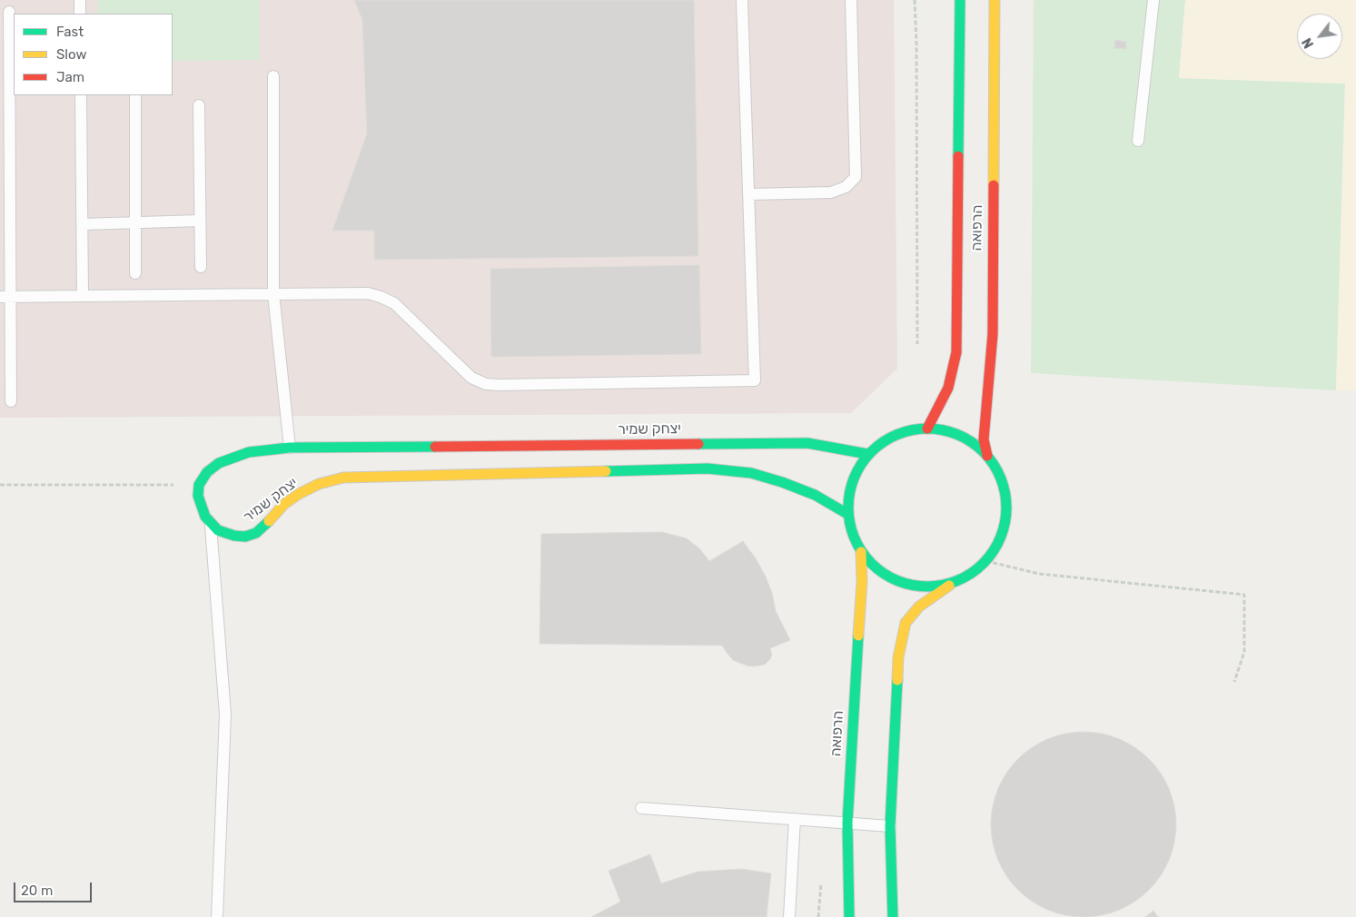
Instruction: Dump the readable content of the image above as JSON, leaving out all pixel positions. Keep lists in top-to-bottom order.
{
  "streets": {
    "street": ["הרפואה", "יצחק שמיר"]
  },
  "crossings": [
    ["הרפואה", "יצחק שמיר"]
  ],
  "legend": ["Fast", "Slow", "Jam"],
  "scale_bar": "20 m",
  "north": "bottom left"
}
